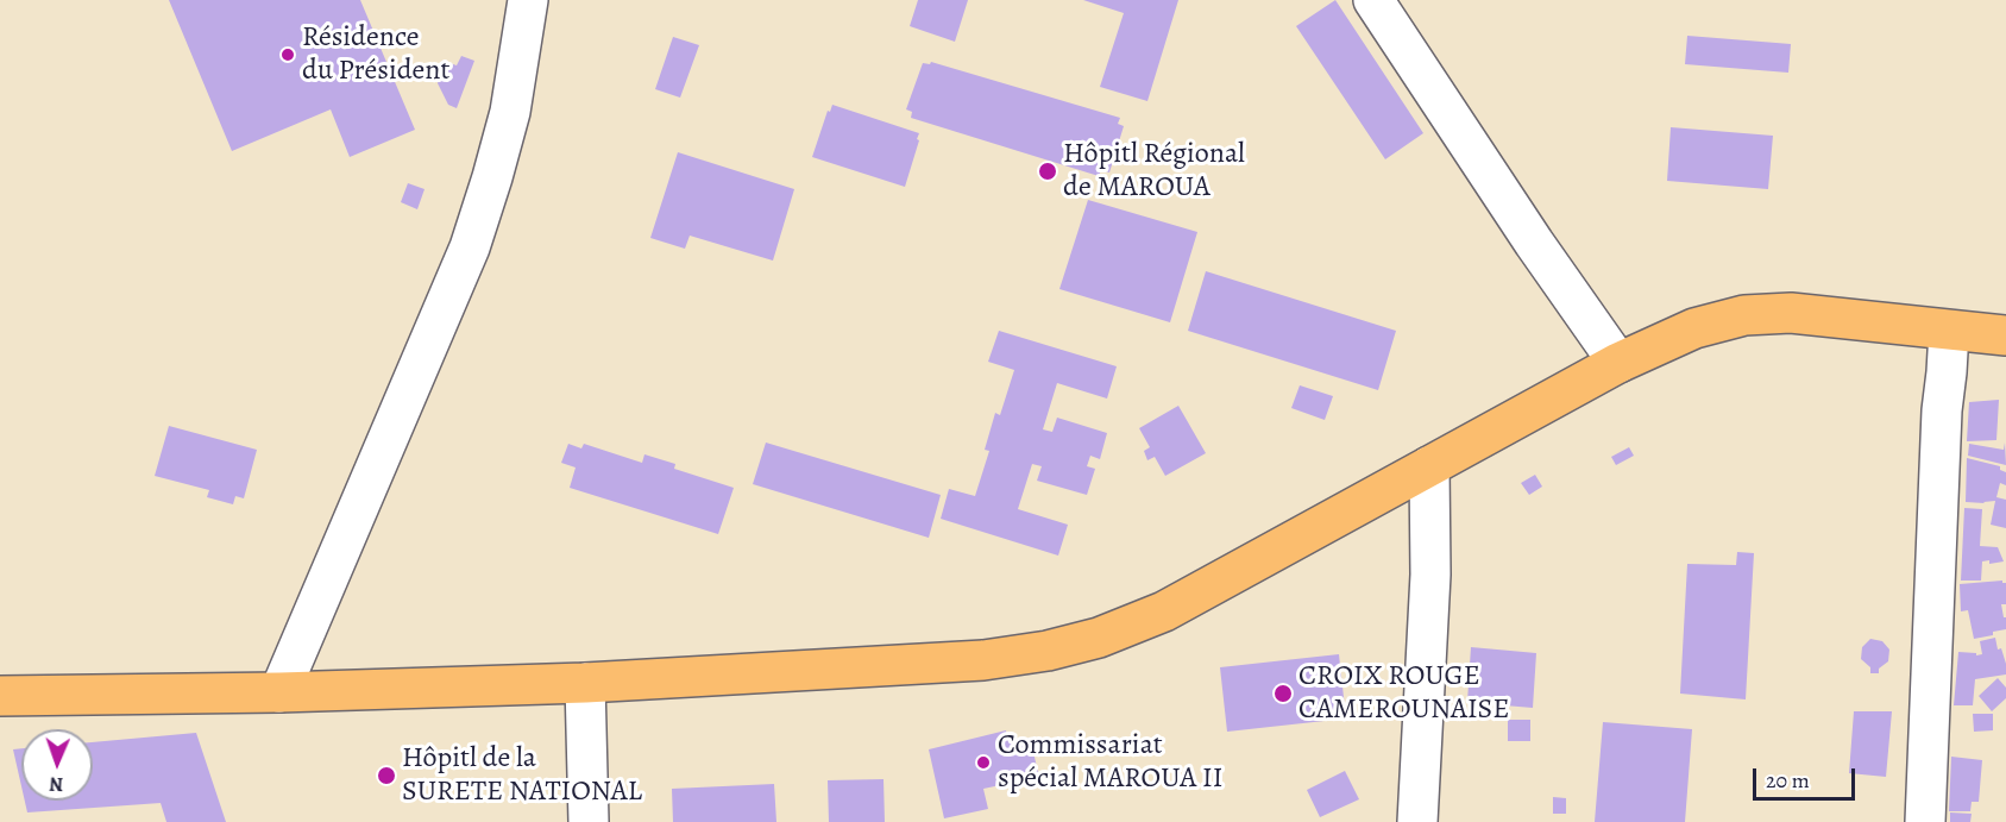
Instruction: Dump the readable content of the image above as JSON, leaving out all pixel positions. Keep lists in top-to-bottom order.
{
  "places": [
    "Résidence du Président",
    "Hôpitl Régional de MAROUA",
    "CROIX ROUGE CAMEROUNAISE",
    "Commissariat spécial MAROUA II",
    "Hôpitl de la SURETE NATIONAL"
  ],
  "scale_bar": "20 m",
  "north": "bottom"
}
